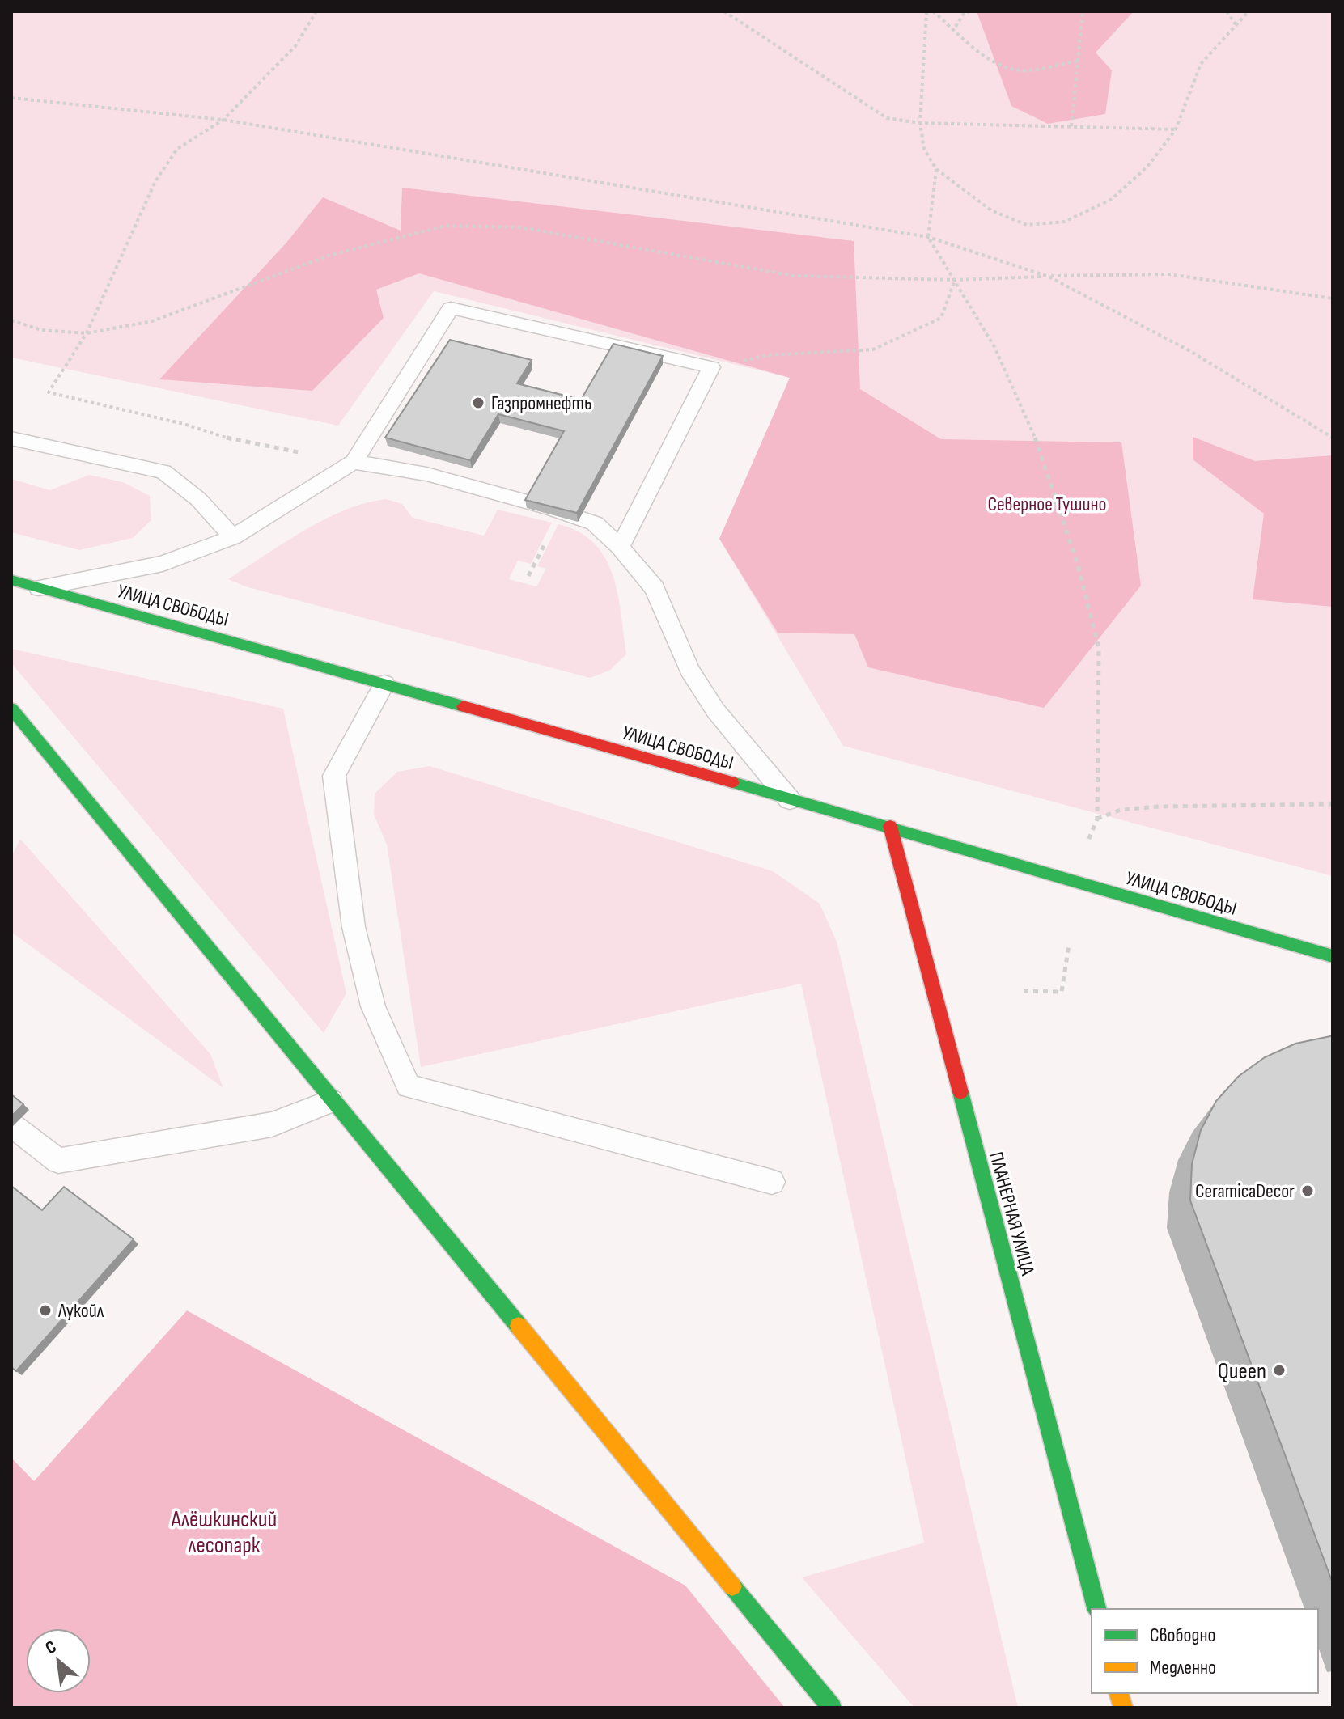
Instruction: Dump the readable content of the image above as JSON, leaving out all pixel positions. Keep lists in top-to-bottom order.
{
  "streets": {
    "main road": ["УЛИЦА СВОБОДЫ", "ПЛАНЕРНАЯ УЛИЦА"]
  },
  "crossings": [
    ["УЛИЦА СВОБОДЫ", "ПЛАНЕРНАЯ УЛИЦА"]
  ],
  "parks": ["Северное Тушино", "Алёшкинский лесопарк"],
  "places": [
    "Газпромнефть",
    "CeramicaDecor",
    "Лукойл",
    "Queen"
  ],
  "legend": ["Свободно", "Медленно"],
  "north": "top left"
}
